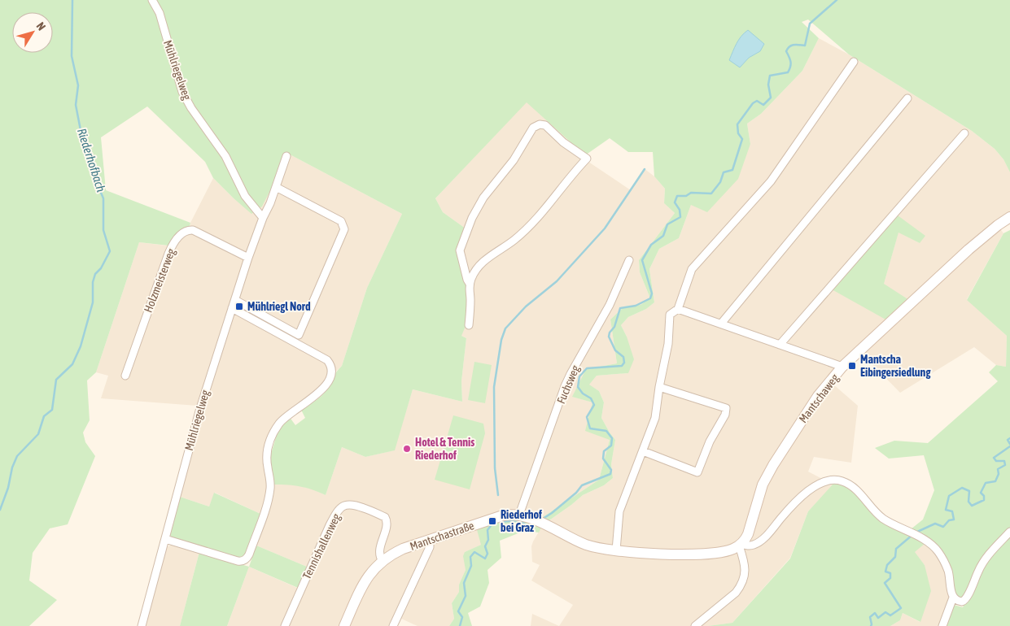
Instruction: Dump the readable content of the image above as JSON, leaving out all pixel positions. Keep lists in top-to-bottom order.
{
  "streets": {
    "street": [
      "Mühlriegelweg",
      "Holzmeisterweg",
      "Fuchsweg",
      "Mantschaweg",
      "Mantschastraße",
      "Tennishallenweg"
    ]
  },
  "crossings": [
    ["Mühlriegelweg", "Holzmeisterweg"],
    ["Fuchsweg", "Mantschastraße"],
    ["Mantschaweg", "Mantschastraße"],
    ["Mantschastraße", "Tennishallenweg"]
  ],
  "water": ["Riederhofbach"],
  "places": {
    "transit": ["Mühlriegl Nord", "Mantscha Eibingersiedlung", "Riederhof bei Graz"],
    "other": ["Hotel & Tennis Riederhof"]
  },
  "north": "top right"
}
